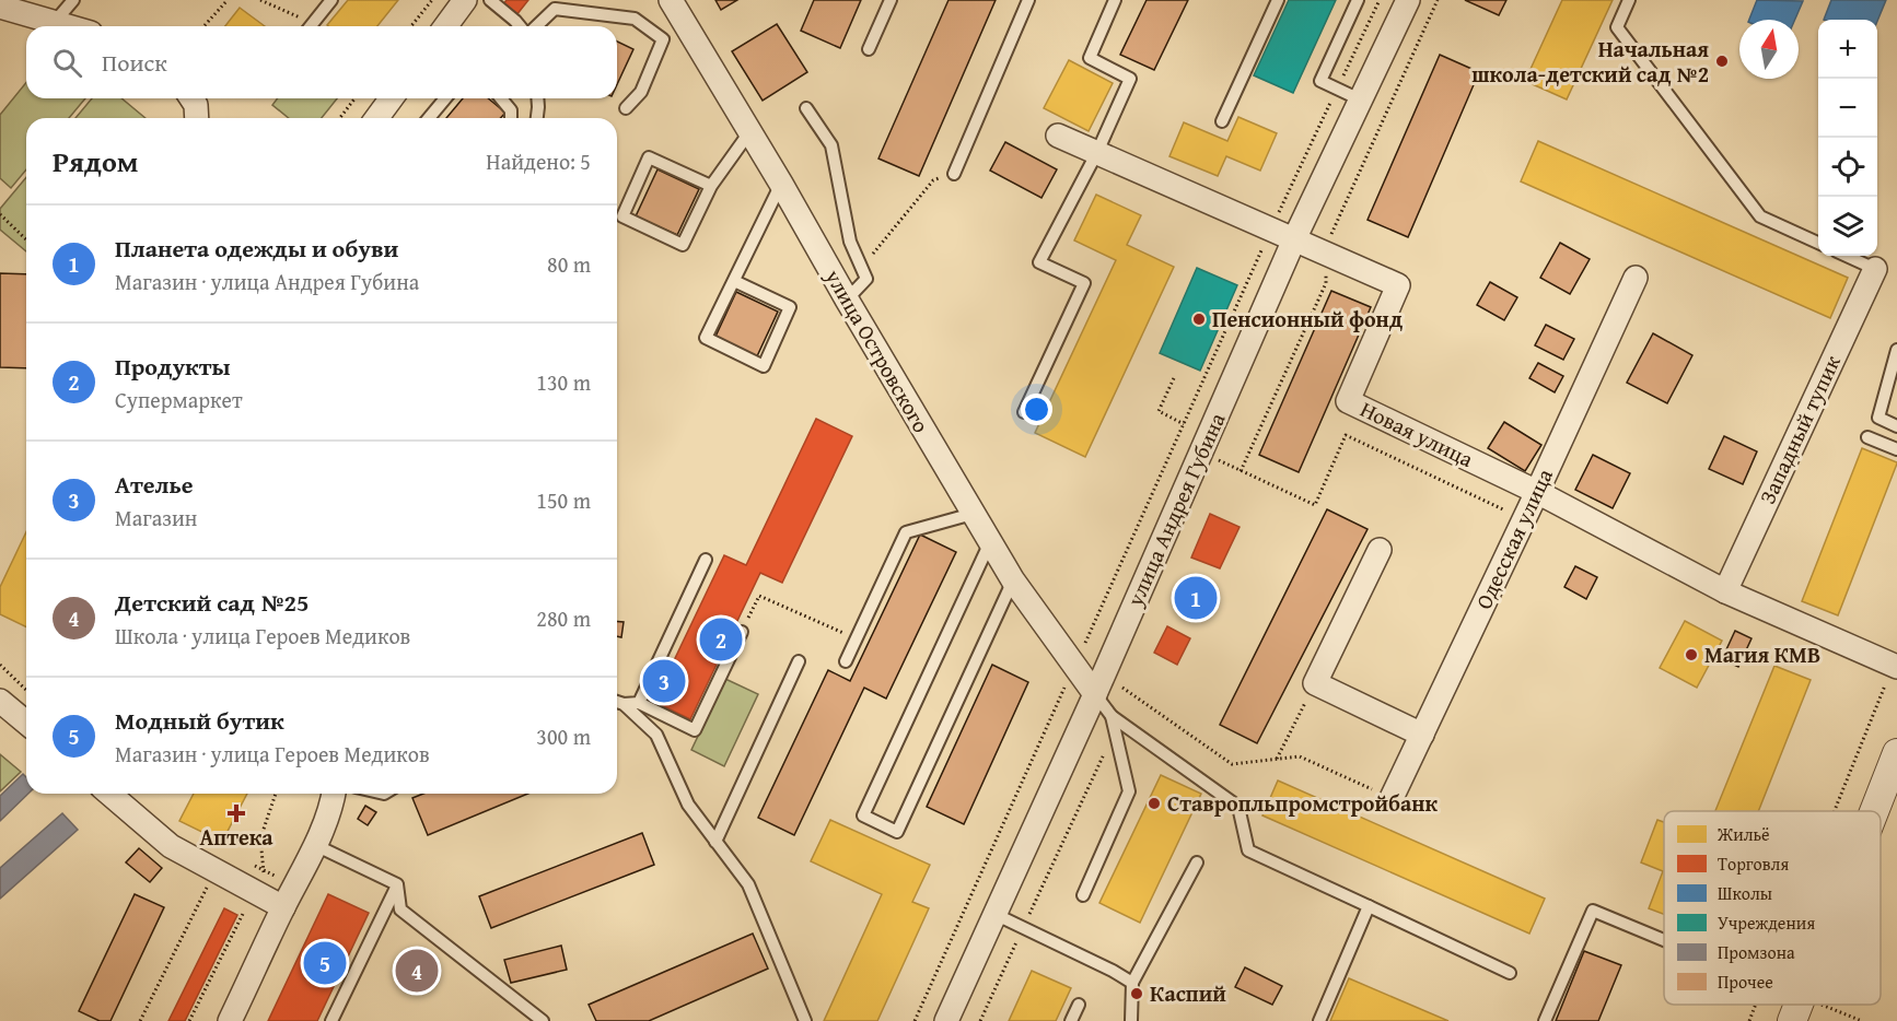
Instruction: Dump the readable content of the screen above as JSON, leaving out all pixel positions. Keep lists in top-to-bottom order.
{
  "streets": {
    "street": [
      "улица Островского",
      "Западный тупик",
      "Новая улица",
      "улица Андрея Губина",
      "Одесская улица"
    ]
  },
  "crossings": [
    ["улица Островского", "улица Андрея Губина"],
    ["Западный тупик", "Новая улица"],
    ["Новая улица", "улица Андрея Губина"],
    ["Новая улица", "Одесская улица"]
  ],
  "places": {
    "other": [
      "Начальная школа-детский сад №2",
      "Пенсионный фонд",
      "Магия КМВ",
      "Ставропльпромстройбанк",
      "Каспий"
    ],
    "health": ["Аптека"]
  },
  "legend": [
    "Жильё",
    "Торговля",
    "Школы",
    "Учреждения",
    "Промзона",
    "Прочее"
  ],
  "north": "top",
  "page": {
    "map_buttons": ["+", "−"],
    "search": "Поиск",
    "heading": ["Рядом", "Найдено: 5"],
    "list": [
      {
        "mark": "1",
        "name": "Планета одежды и обуви",
        "note": "Магазин · улица Андрея Губина",
        "value": "80 m"
      },
      {
        "mark": "2",
        "name": "Продукты",
        "note": "Супермаркет",
        "value": "130 m"
      },
      {
        "mark": "3",
        "name": "Ателье",
        "note": "Магазин",
        "value": "150 m"
      },
      {
        "mark": "4",
        "name": "Детский сад №25",
        "note": "Школа · улица Героев Медиков",
        "value": "280 m"
      },
      {
        "mark": "5",
        "name": "Модный бутик",
        "note": "Магазин · улица Героев Медиков",
        "value": "300 m"
      }
    ],
    "pins": [
      "1",
      "2",
      "3",
      "5",
      "4"
    ]
  }
}
